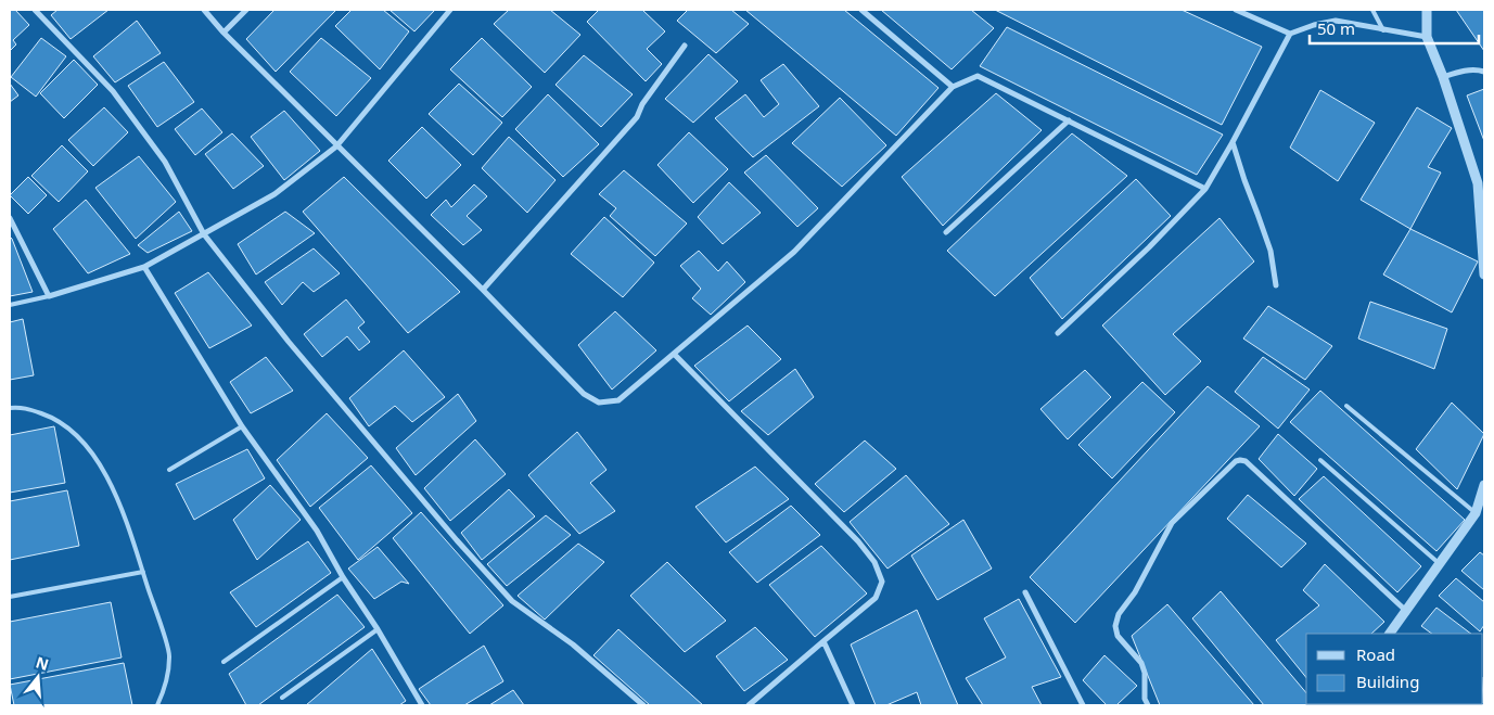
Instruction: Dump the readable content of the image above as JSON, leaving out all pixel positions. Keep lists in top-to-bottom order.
{
  "legend": ["Road", "Building"],
  "scale_bar": "50 m",
  "north": "top"
}
